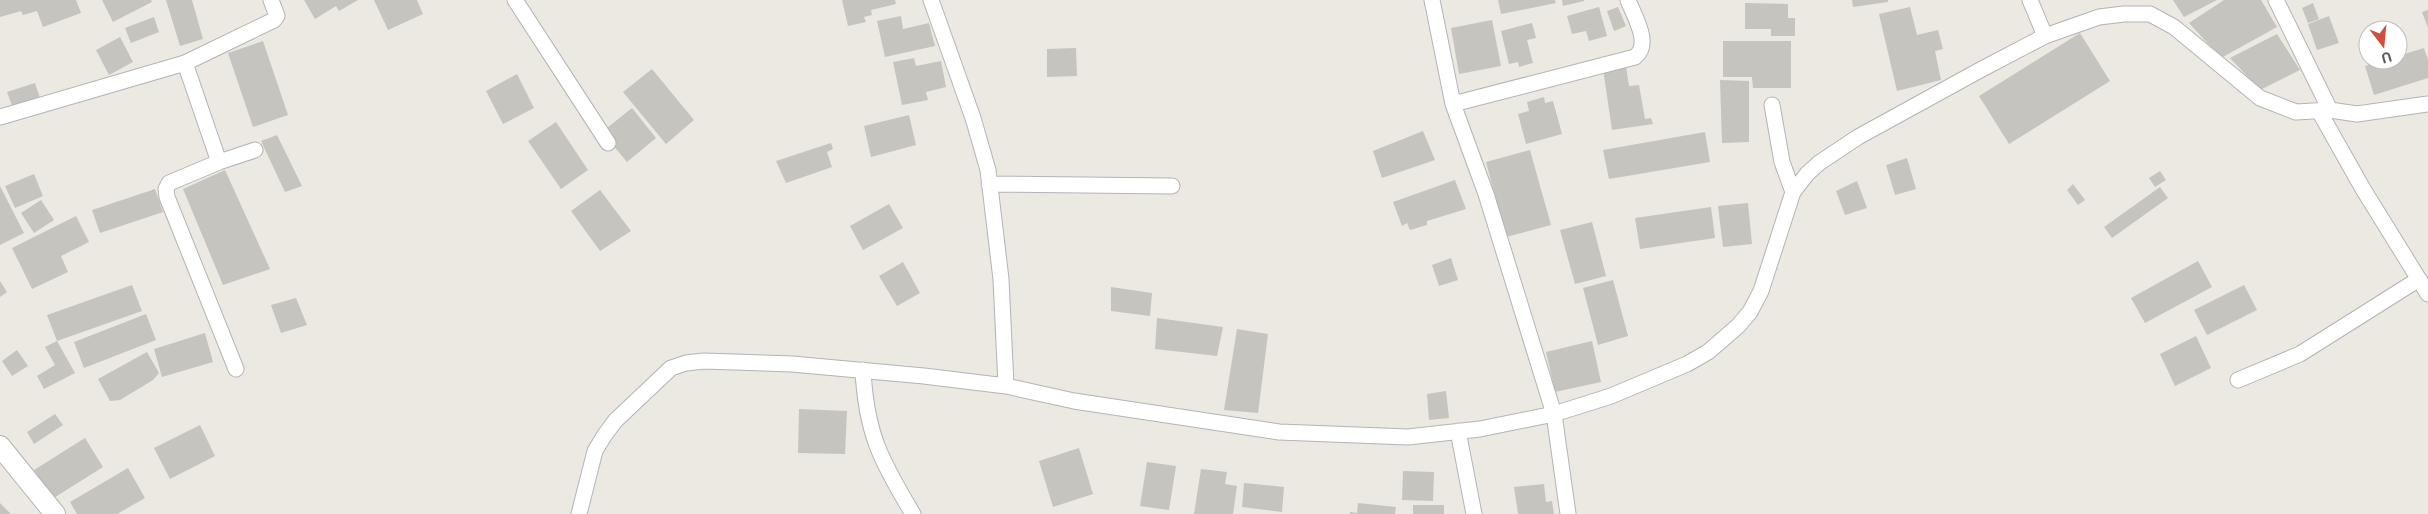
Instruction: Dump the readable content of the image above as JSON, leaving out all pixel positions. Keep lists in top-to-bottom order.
{
  "north": "bottom"
}
